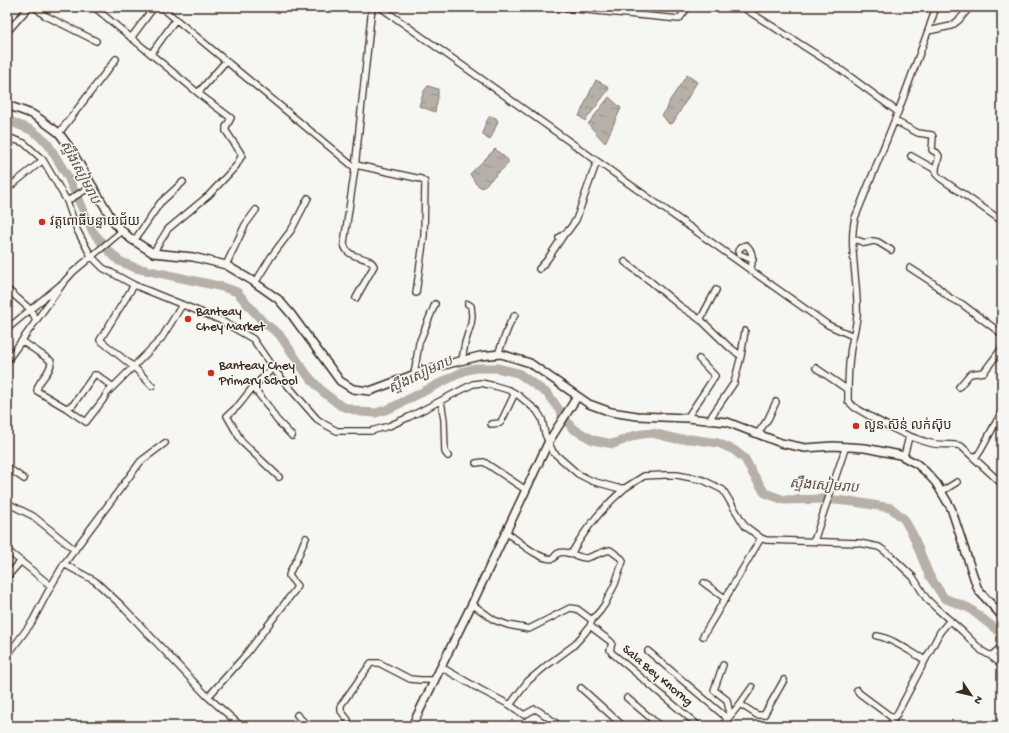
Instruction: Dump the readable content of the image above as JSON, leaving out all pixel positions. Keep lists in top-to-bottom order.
{
  "streets": {
    "street": ["Sala Bey Knorng"]
  },
  "water": ["ស្ទឹងសៀមរាប"],
  "places": [
    "វត្តពោធិ៍បន្ទាយជ័យ",
    "Banteay Chey Market",
    "Banteay Chey Primary School",
    "លួន ស៊ន់ លក់ស៊ុប"
  ],
  "north": "bottom right"
}
